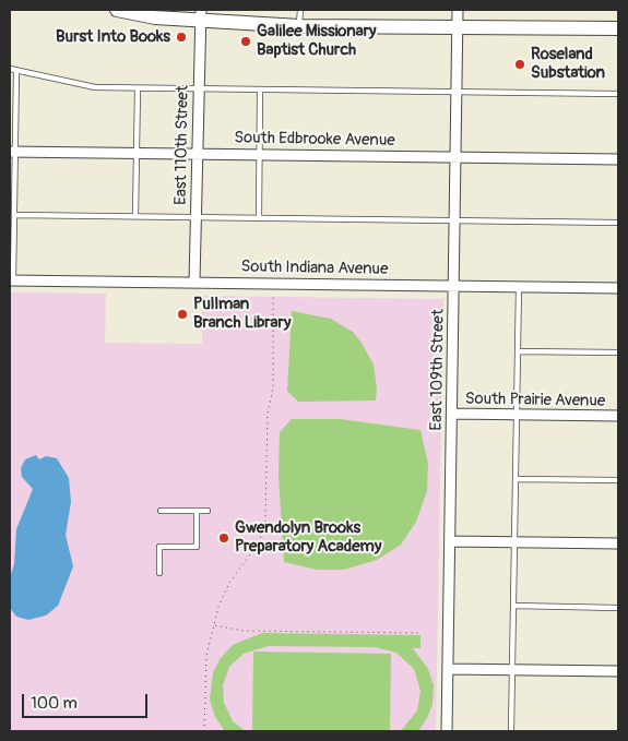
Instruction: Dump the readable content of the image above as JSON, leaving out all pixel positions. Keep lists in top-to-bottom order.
{
  "streets": {
    "street": [
      "South Edbrooke Avenue",
      "East 110th Street",
      "South Indiana Avenue",
      "East 109th Street",
      "South Prairie Avenue"
    ]
  },
  "crossings": [
    ["South Edbrooke Avenue", "East 110th Street"],
    ["South Edbrooke Avenue", "East 109th Street"],
    ["East 110th Street", "South Indiana Avenue"],
    ["South Indiana Avenue", "East 109th Street"],
    ["East 109th Street", "South Prairie Avenue"]
  ],
  "places": [
    "Burst Into Books",
    "Galilee Missionary Baptist Church",
    "Roseland Substation",
    "Pullman Branch Library",
    "Gwendolyn Brooks Preparatory Academy"
  ],
  "scale_bar": "100 m"
}
